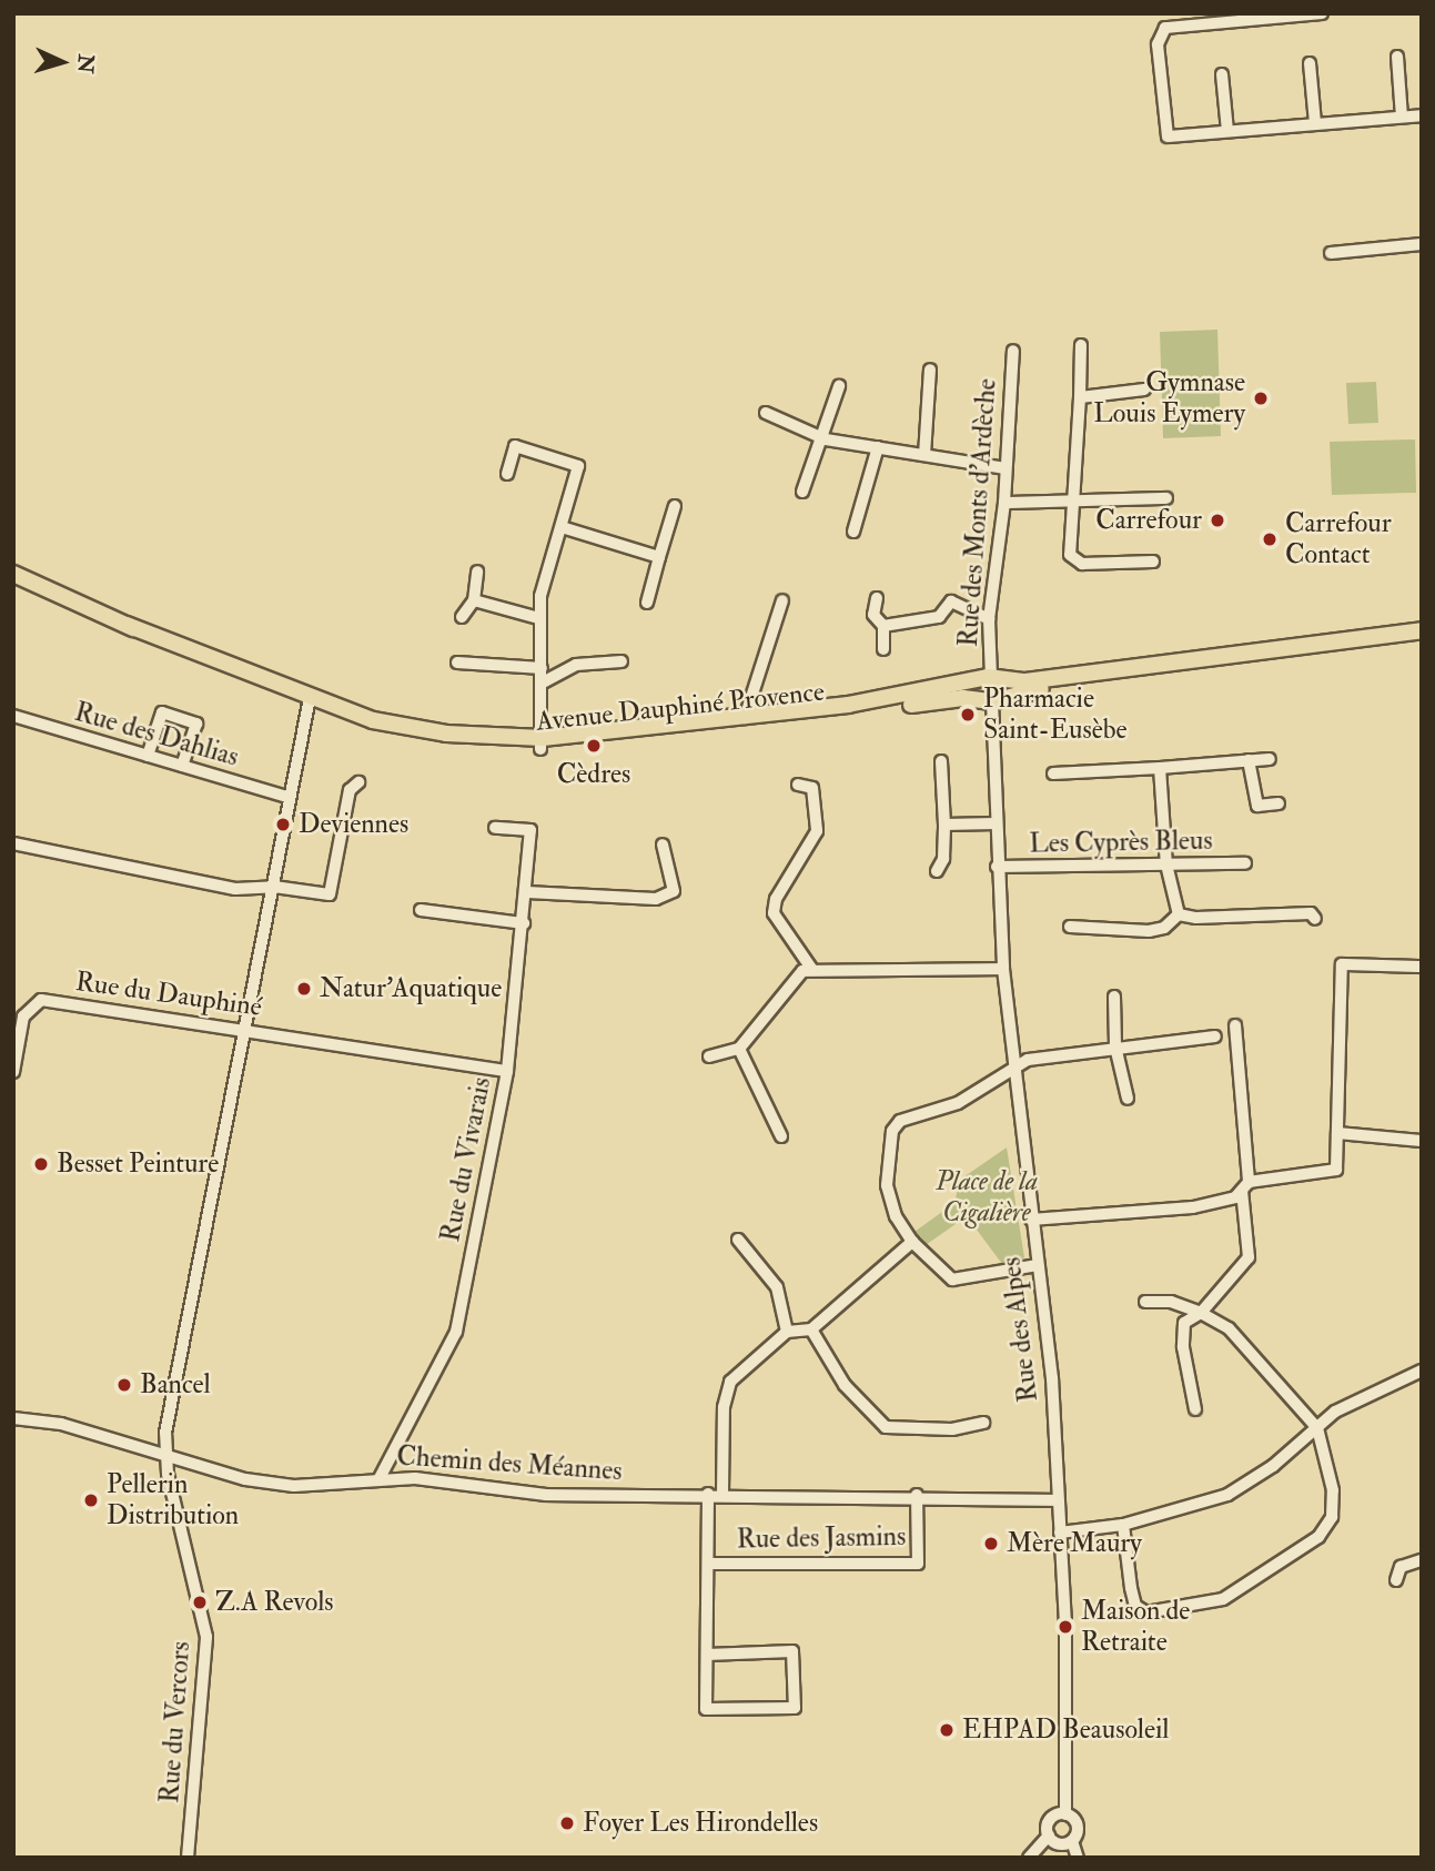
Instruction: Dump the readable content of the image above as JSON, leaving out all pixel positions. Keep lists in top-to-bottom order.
{
  "streets": {
    "main road": ["Avenue Dauphiné Provence"],
    "street": [
      "Rue des Monts d'Ardèche",
      "Rue des Dahlias",
      "Les Cyprès Bleus",
      "Rue du Dauphiné",
      "Rue du Vivarais",
      "Rue des Alpes",
      "Chemin des Méannes",
      "Rue des Jasmins",
      "Rue du Vercors"
    ]
  },
  "crossings": [
    ["Rue des Monts d'Ardèche", "Avenue Dauphiné Provence"],
    ["Avenue Dauphiné Provence", "Rue des Alpes"],
    ["Les Cyprès Bleus", "Rue des Alpes"],
    ["Rue du Dauphiné", "Rue du Vivarais"],
    ["Rue du Vivarais", "Chemin des Méannes"],
    ["Rue des Alpes", "Chemin des Méannes"],
    ["Chemin des Méannes", "Rue des Jasmins"],
    ["Chemin des Méannes", "Rue du Vercors"]
  ],
  "parks": ["Place de la Cigalière"],
  "places": [
    "Gymnase Louis Eymery",
    "Carrefour",
    "Carrefour Contact",
    "Pharmacie Saint-Eusèbe",
    "Cèdres",
    "Deviennes",
    "Natur'Aquatique",
    "Besset Peinture",
    "Bancel",
    "Pellerin Distribution",
    "Mère Maury",
    "Z.A Revols",
    "Maison de Retraite",
    "EHPAD Beausoleil",
    "Foyer Les Hirondelles"
  ],
  "north": "right"
}
